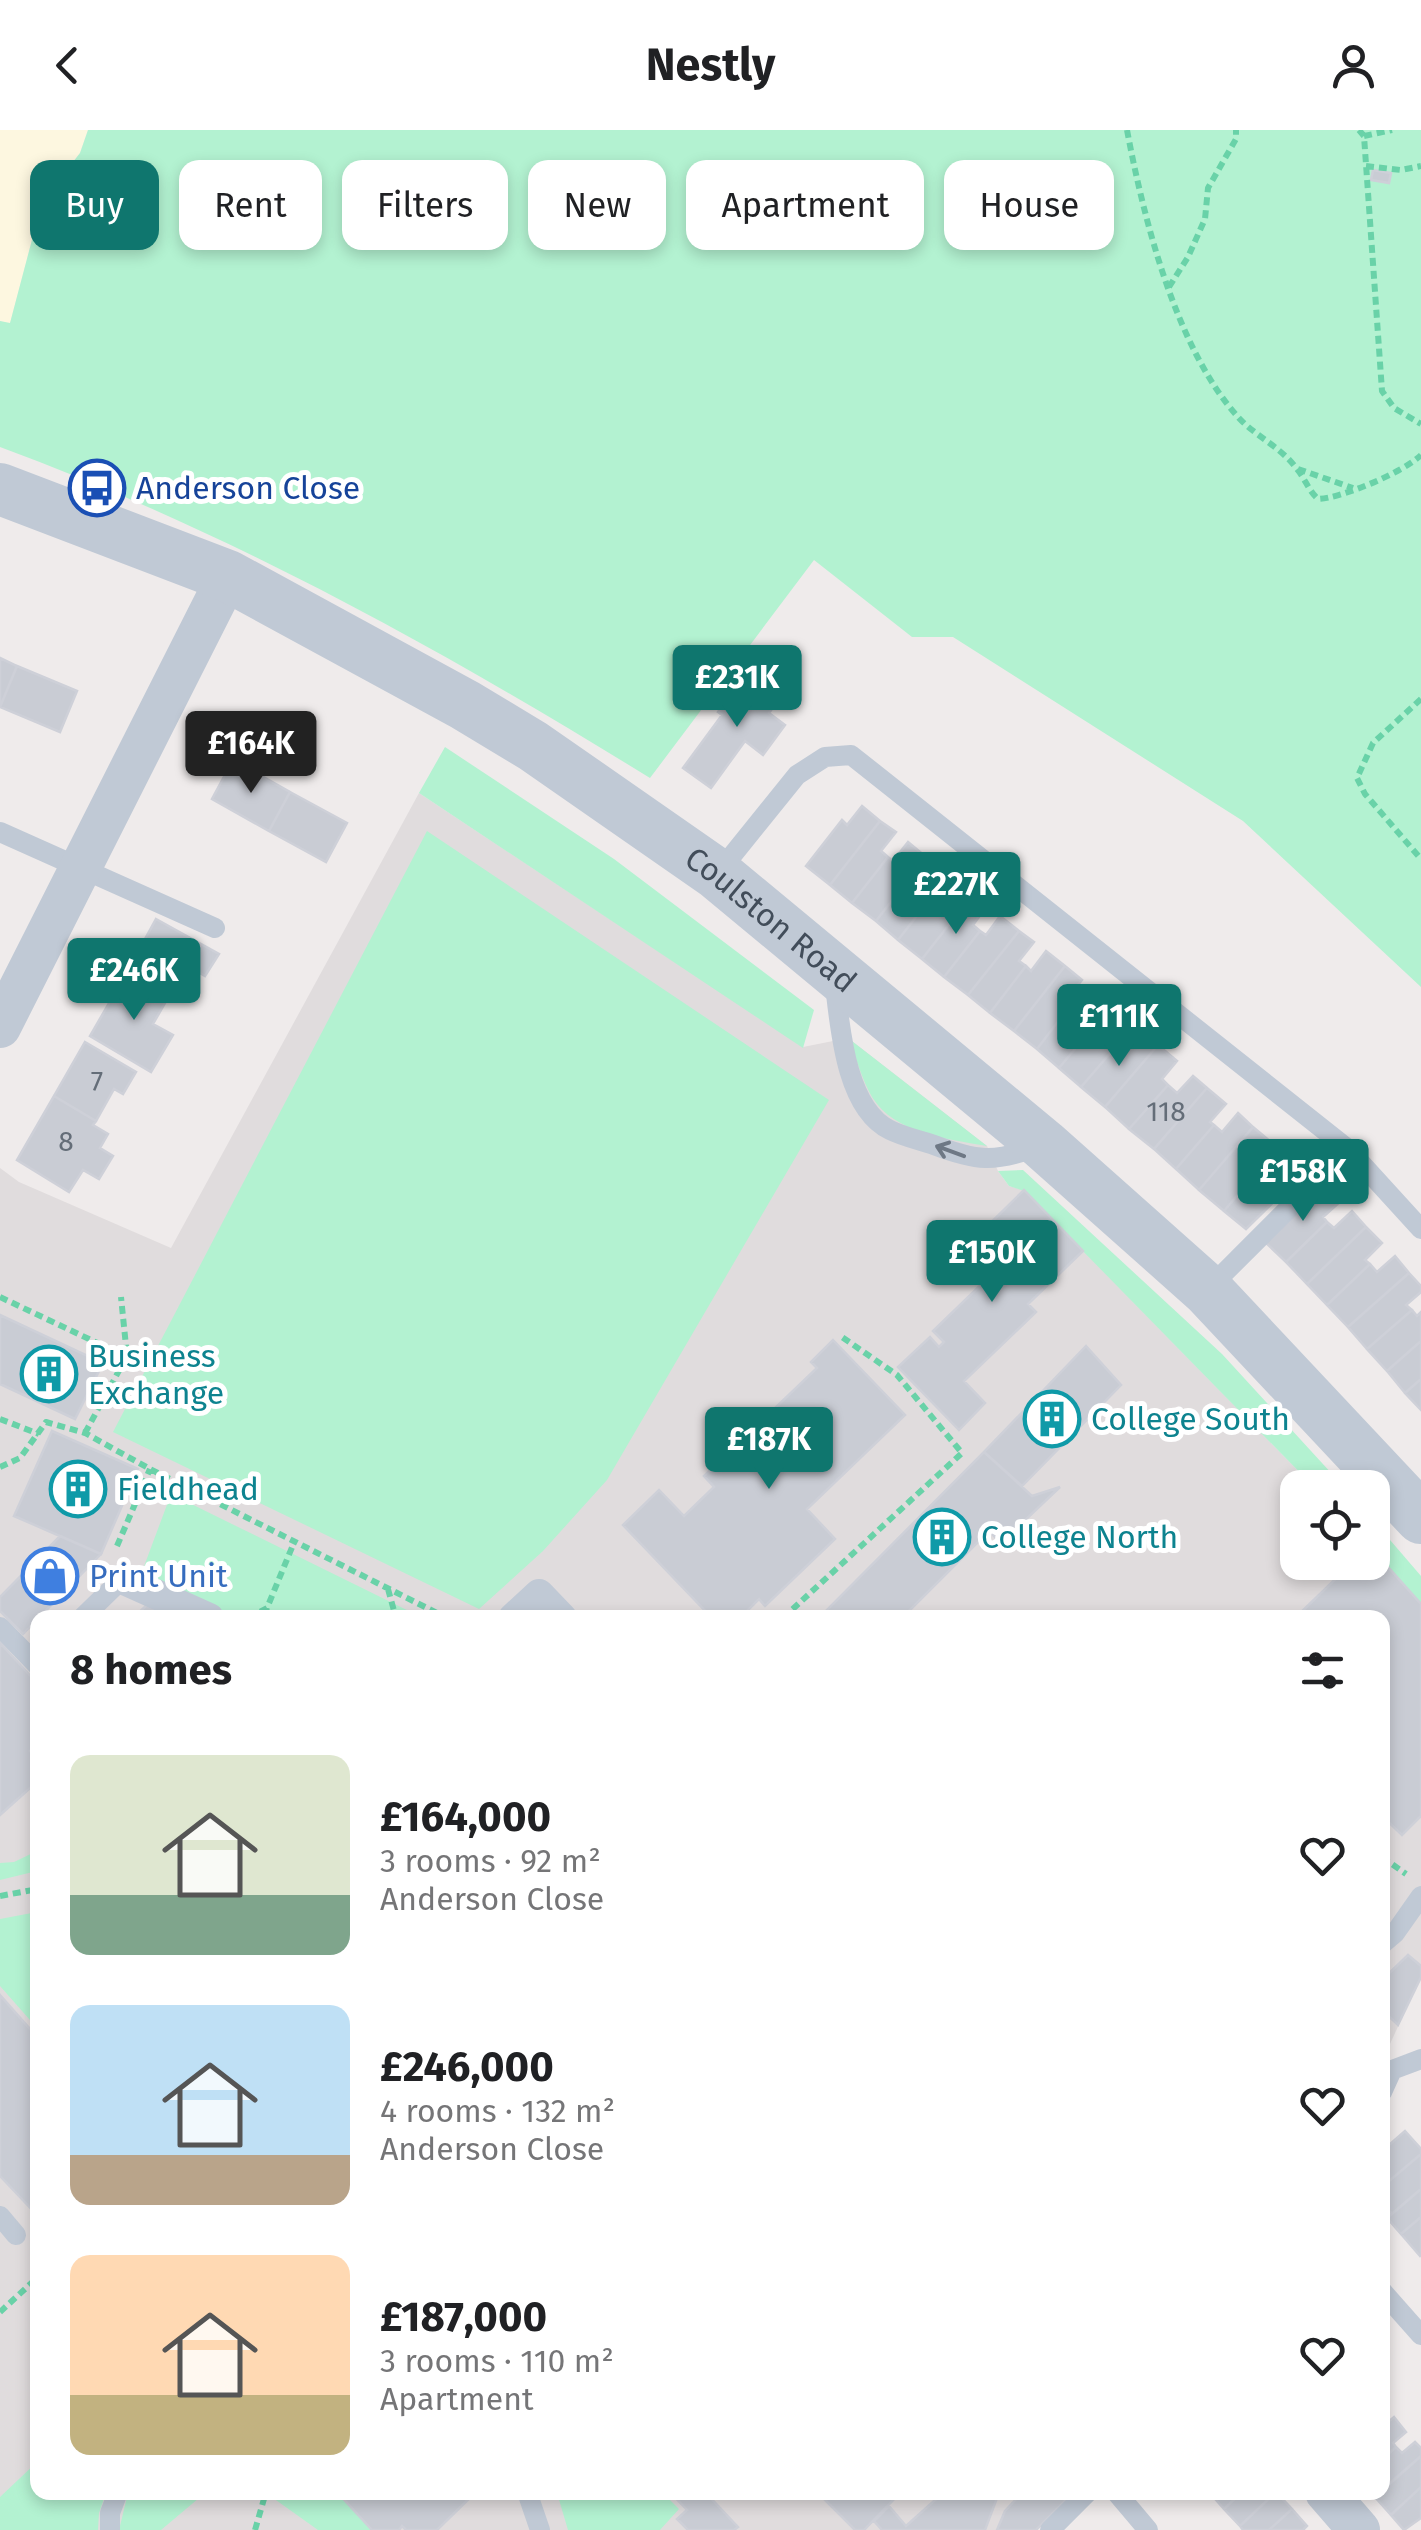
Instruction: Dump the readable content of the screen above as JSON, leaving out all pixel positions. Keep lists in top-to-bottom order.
{
  "streets": {
    "street": ["Coulston Road"]
  },
  "places": {
    "bus stop": ["Anderson Close"],
    "building": [
      "Business Exchange",
      "College South",
      "Fieldhead",
      "College North"
    ],
    "shop": ["Print Unit"]
  },
  "house_numbers": ["7", "118", "8"],
  "page": {
    "header": "Nestly",
    "chip": [
      "Buy",
      "Rent",
      "Filters",
      "New",
      "Apartment",
      "House"
    ],
    "price": [
      "£231K",
      "£164K",
      "£227K",
      "£246K",
      "£111K",
      "£158K",
      "£150K",
      "£187K"
    ],
    "heading": "8 homes",
    "list": [
      {
        "name": "£164,000",
        "note": "3 rooms · 92 m² · Anderson Close"
      },
      {
        "name": "£246,000",
        "note": "4 rooms · 132 m² · Anderson Close"
      },
      {
        "name": "£187,000",
        "note": "3 rooms · 110 m² · Apartment"
      }
    ]
  }
}
